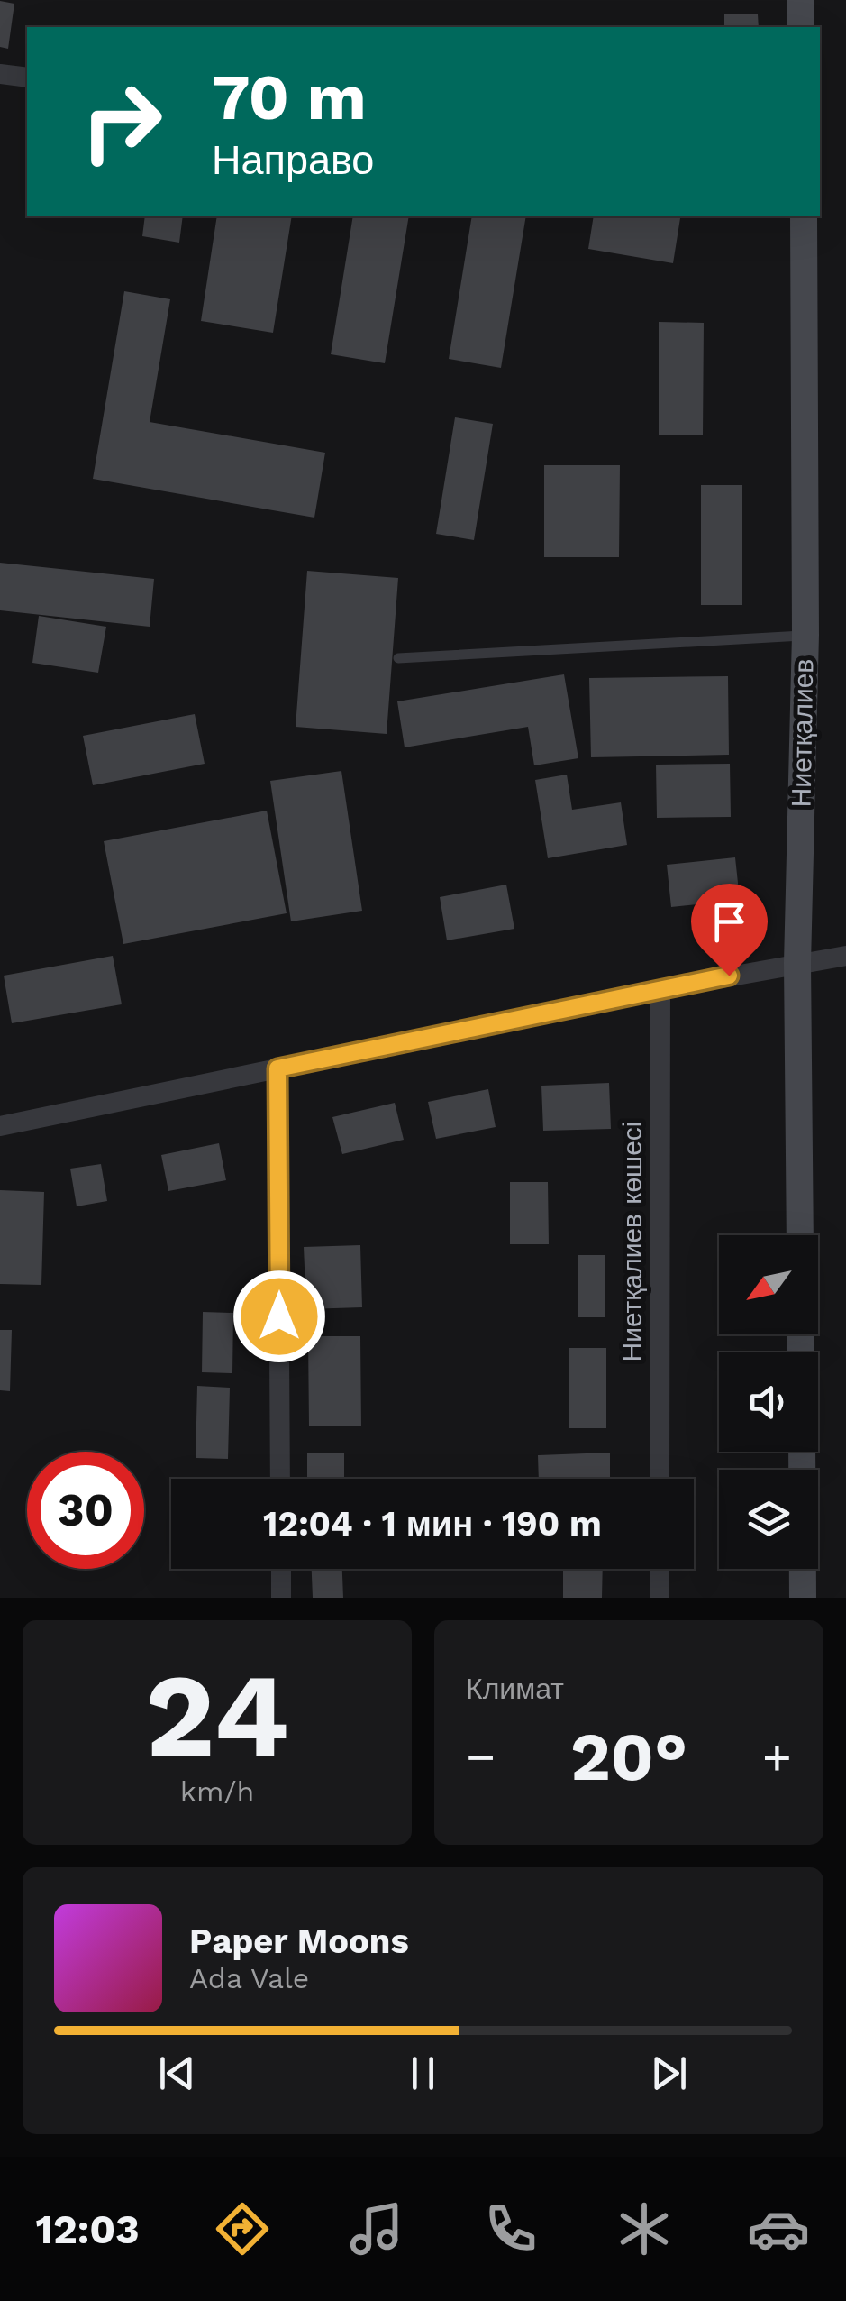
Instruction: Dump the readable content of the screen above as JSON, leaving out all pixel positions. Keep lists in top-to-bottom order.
{
  "streets": {
    "street": ["Ниетқалиев", "Ниетқалиев көшесі"]
  },
  "north": "bottom left",
  "page": {
    "turn": ["70 m", "Направо"],
    "limit": "30",
    "trip": "12:04 · 1 мин · 190 m",
    "tile": [
      ["24", "km/h"],
      "Климат"
    ],
    "heat": ["−", "20°", "+"],
    "song": ["Paper Moons", "Ada Vale"],
    "tabs": "12:03"
  }
}
